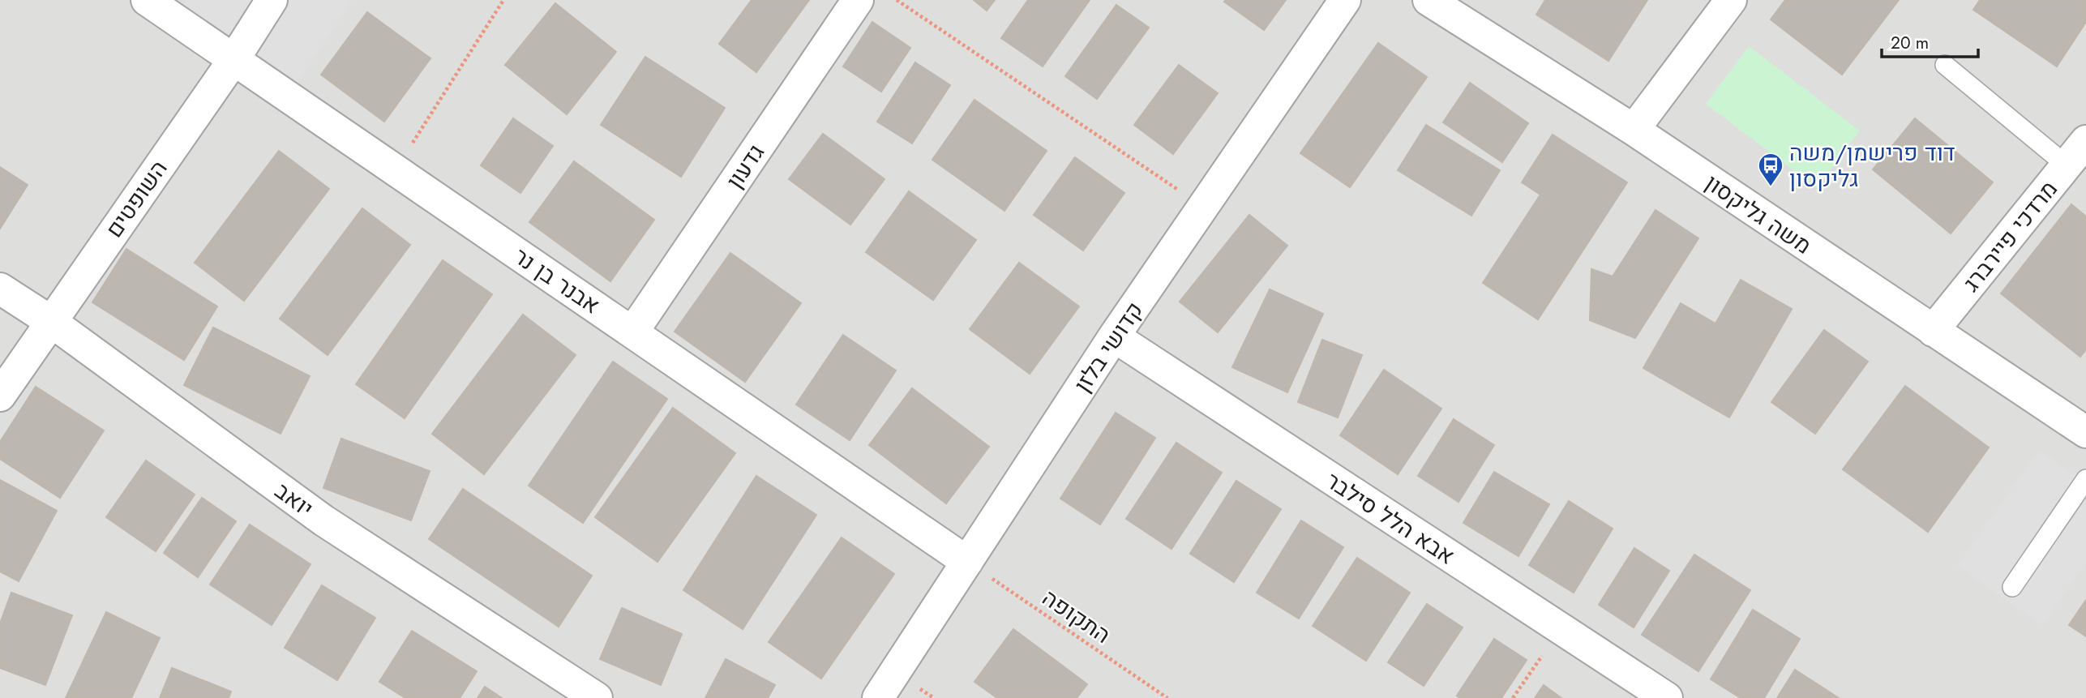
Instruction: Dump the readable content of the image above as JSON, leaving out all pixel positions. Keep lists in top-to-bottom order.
{
  "streets": {
    "street": [
      "גדעון",
      "השופטים",
      "משה גליקסון",
      "מרדכי פיירברג",
      "אבנר בן נר",
      "קדושי בלזן",
      "יואב",
      "אבא הלל סילבר"
    ],
    "path": ["התקופה"]
  },
  "crossings": [
    ["גדעון", "אבנר בן נר"],
    ["השופטים", "אבנר בן נר"],
    ["השופטים", "יואב"],
    ["משה גליקסון", "מרדכי פיירברג"],
    ["אבנר בן נר", "קדושי בלזן"],
    ["אבנר בן נר", "התקופה"],
    ["קדושי בלזן", "אבא הלל סילבר"],
    ["קדושי בלזן", "התקופה"]
  ],
  "places": {
    "bus stop": ["דוד פרישמן/משה גליקסון"]
  },
  "scale_bar": "20 m"
}
